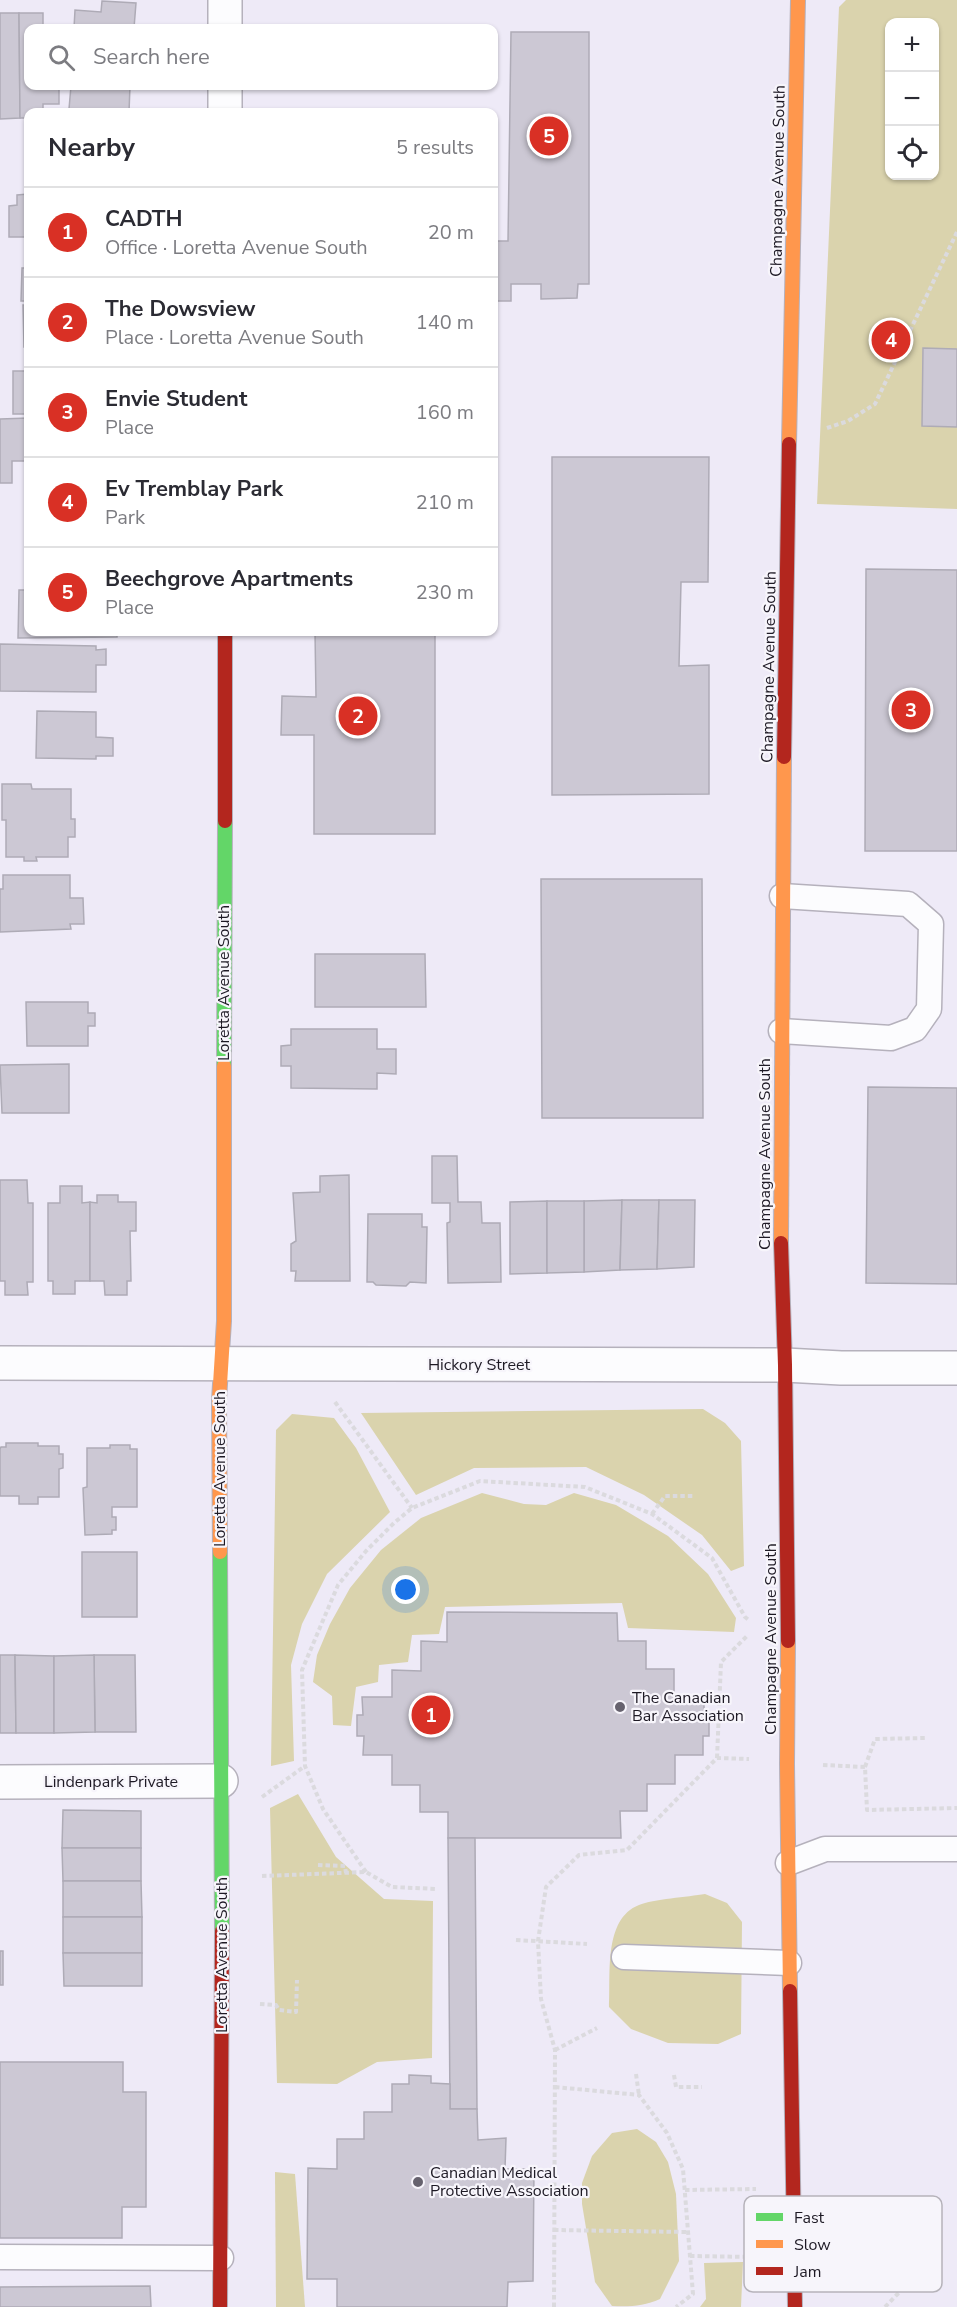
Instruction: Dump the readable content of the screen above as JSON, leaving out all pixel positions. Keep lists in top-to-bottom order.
{
  "streets": {
    "street": [
      "Champagne Avenue South",
      "Loretta Avenue South",
      "Hickory Street",
      "Lindenpark Private"
    ]
  },
  "crossings": [
    ["Champagne Avenue South", "Hickory Street"],
    ["Loretta Avenue South", "Hickory Street"],
    ["Loretta Avenue South", "Lindenpark Private"]
  ],
  "places": ["The Canadian Bar Association", "Canadian Medical Protective Association"],
  "legend": ["Fast", "Slow", "Jam"],
  "page": {
    "map_buttons": ["+", "−"],
    "search": "Search here",
    "heading": ["Nearby", "5 results"],
    "pins": [
      "5",
      "4",
      "3",
      "2",
      "1"
    ],
    "list": [
      {
        "mark": "1",
        "name": "CADTH",
        "note": "Office · Loretta Avenue South",
        "value": "20 m"
      },
      {
        "mark": "2",
        "name": "The Dowsview",
        "note": "Place · Loretta Avenue South",
        "value": "140 m"
      },
      {
        "mark": "3",
        "name": "Envie Student",
        "note": "Place",
        "value": "160 m"
      },
      {
        "mark": "4",
        "name": "Ev Tremblay Park",
        "note": "Park",
        "value": "210 m"
      },
      {
        "mark": "5",
        "name": "Beechgrove Apartments",
        "note": "Place",
        "value": "230 m"
      }
    ]
  }
}
